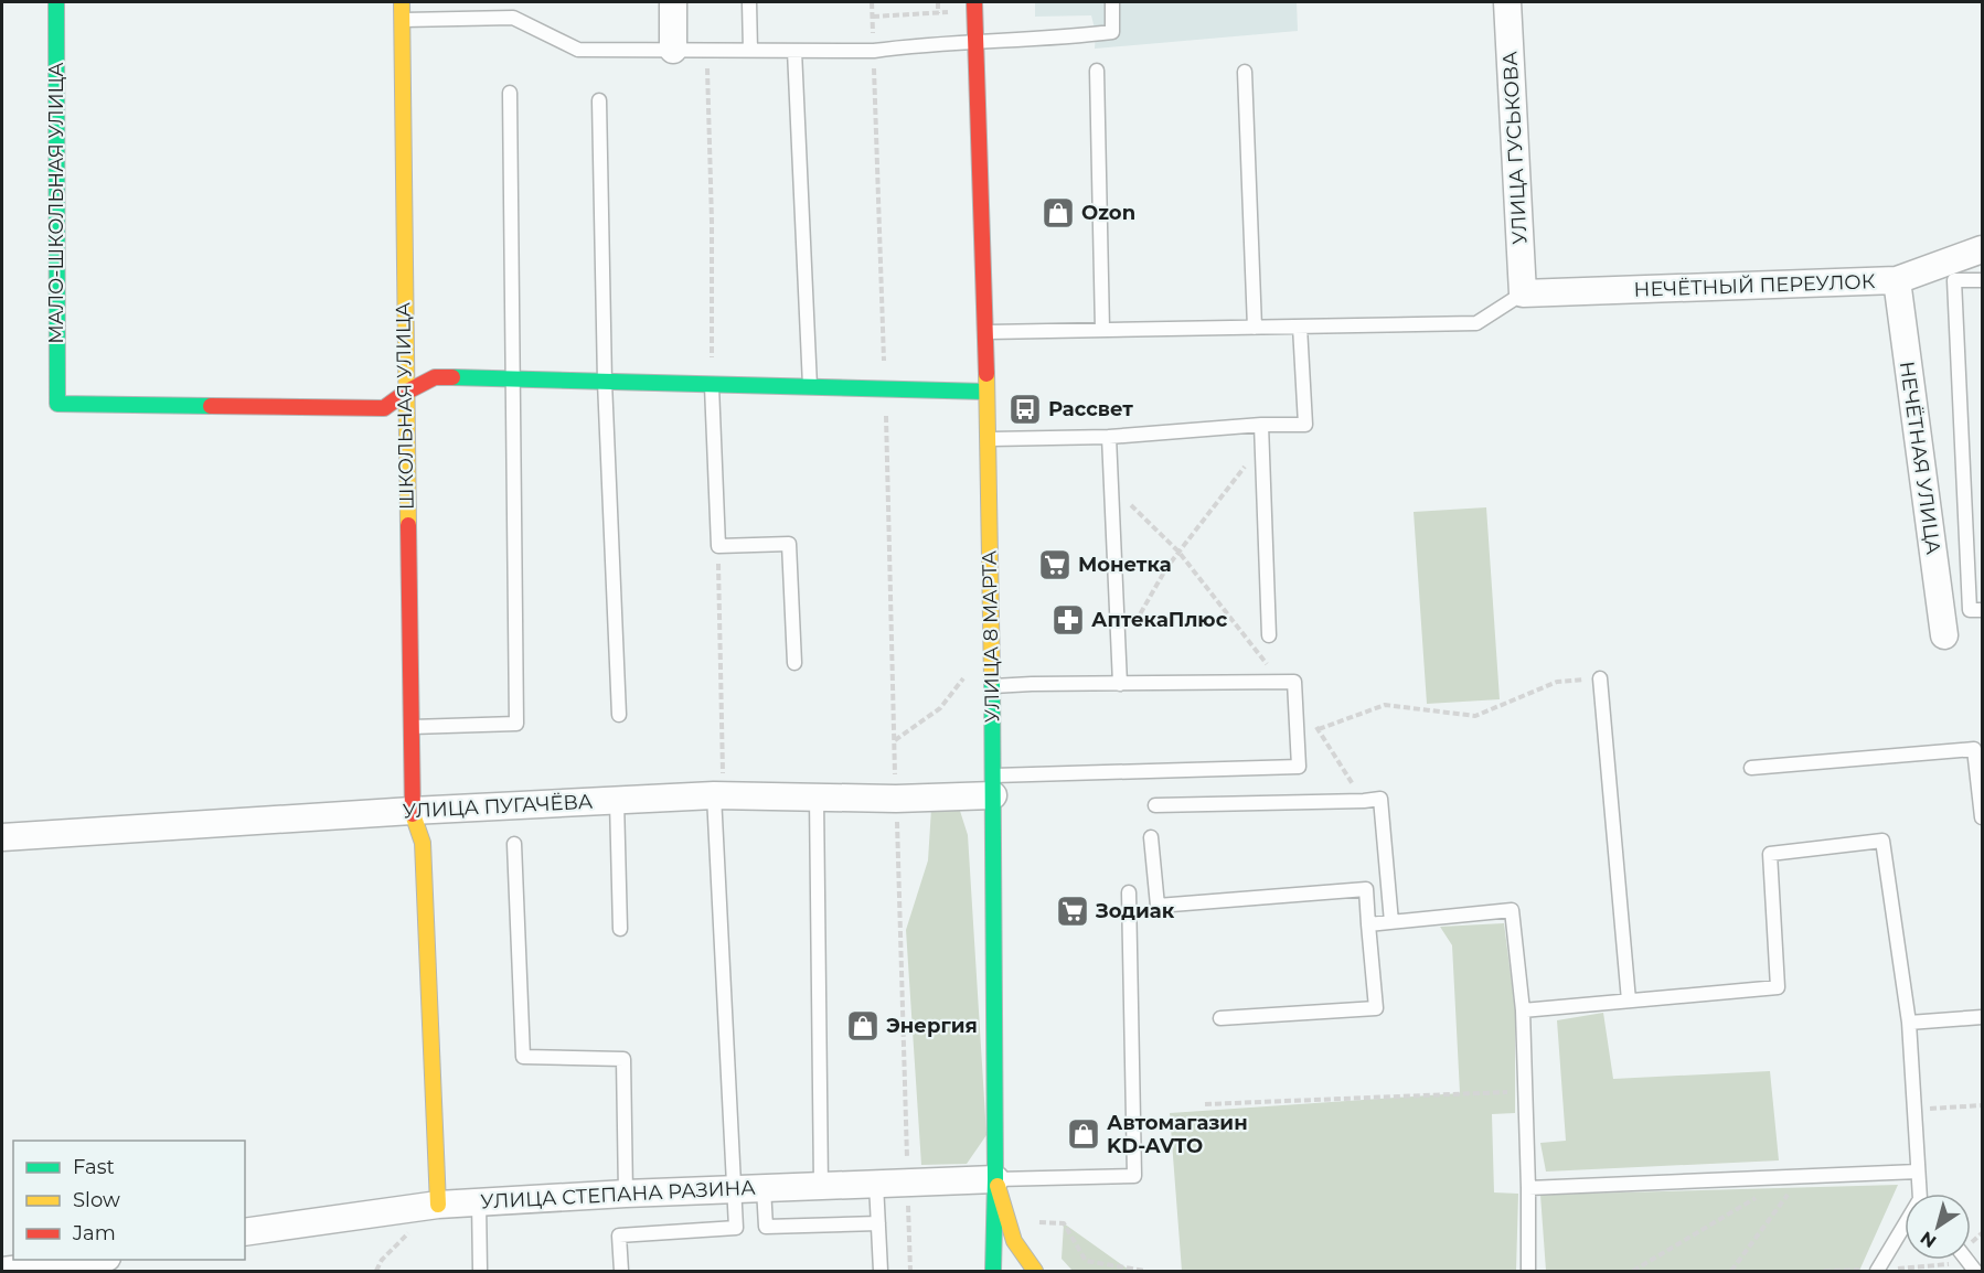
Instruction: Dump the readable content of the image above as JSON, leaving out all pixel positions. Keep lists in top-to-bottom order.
{
  "streets": {
    "street": [
      "УЛИЦА ГУСЬКОВА",
      "МАЛО-ШКОЛЬНАЯ УЛИЦА",
      "НЕЧЁТНЫЙ ПЕРЕУЛОК",
      "ШКОЛЬНАЯ УЛИЦА",
      "НЕЧЁТНАЯ УЛИЦА",
      "УЛИЦА 8 МАРТА",
      "УЛИЦА ПУГАЧЁВА",
      "УЛИЦА СТЕПАНА РАЗИНА"
    ]
  },
  "crossings": [
    ["УЛИЦА ГУСЬКОВА", "НЕЧЁТНЫЙ ПЕРЕУЛОК"],
    ["МАЛО-ШКОЛЬНАЯ УЛИЦА", "ШКОЛЬНАЯ УЛИЦА"],
    ["НЕЧЁТНЫЙ ПЕРЕУЛОК", "НЕЧЁТНАЯ УЛИЦА"],
    ["ШКОЛЬНАЯ УЛИЦА", "УЛИЦА ПУГАЧЁВА"],
    ["ШКОЛЬНАЯ УЛИЦА", "УЛИЦА СТЕПАНА РАЗИНА"],
    ["УЛИЦА 8 МАРТА", "УЛИЦА ПУГАЧЁВА"],
    ["УЛИЦА 8 МАРТА", "УЛИЦА СТЕПАНА РАЗИНА"]
  ],
  "places": {
    "shop": ["Ozon", "Энергия", "Автомагазин KD-AVTO"],
    "bus stop": ["Рассвет"],
    "supermarket": ["Монетка", "Зодиак"],
    "pharmacy": ["АптекаПлюс"]
  },
  "legend": ["Fast", "Slow", "Jam"],
  "north": "bottom left"
}
